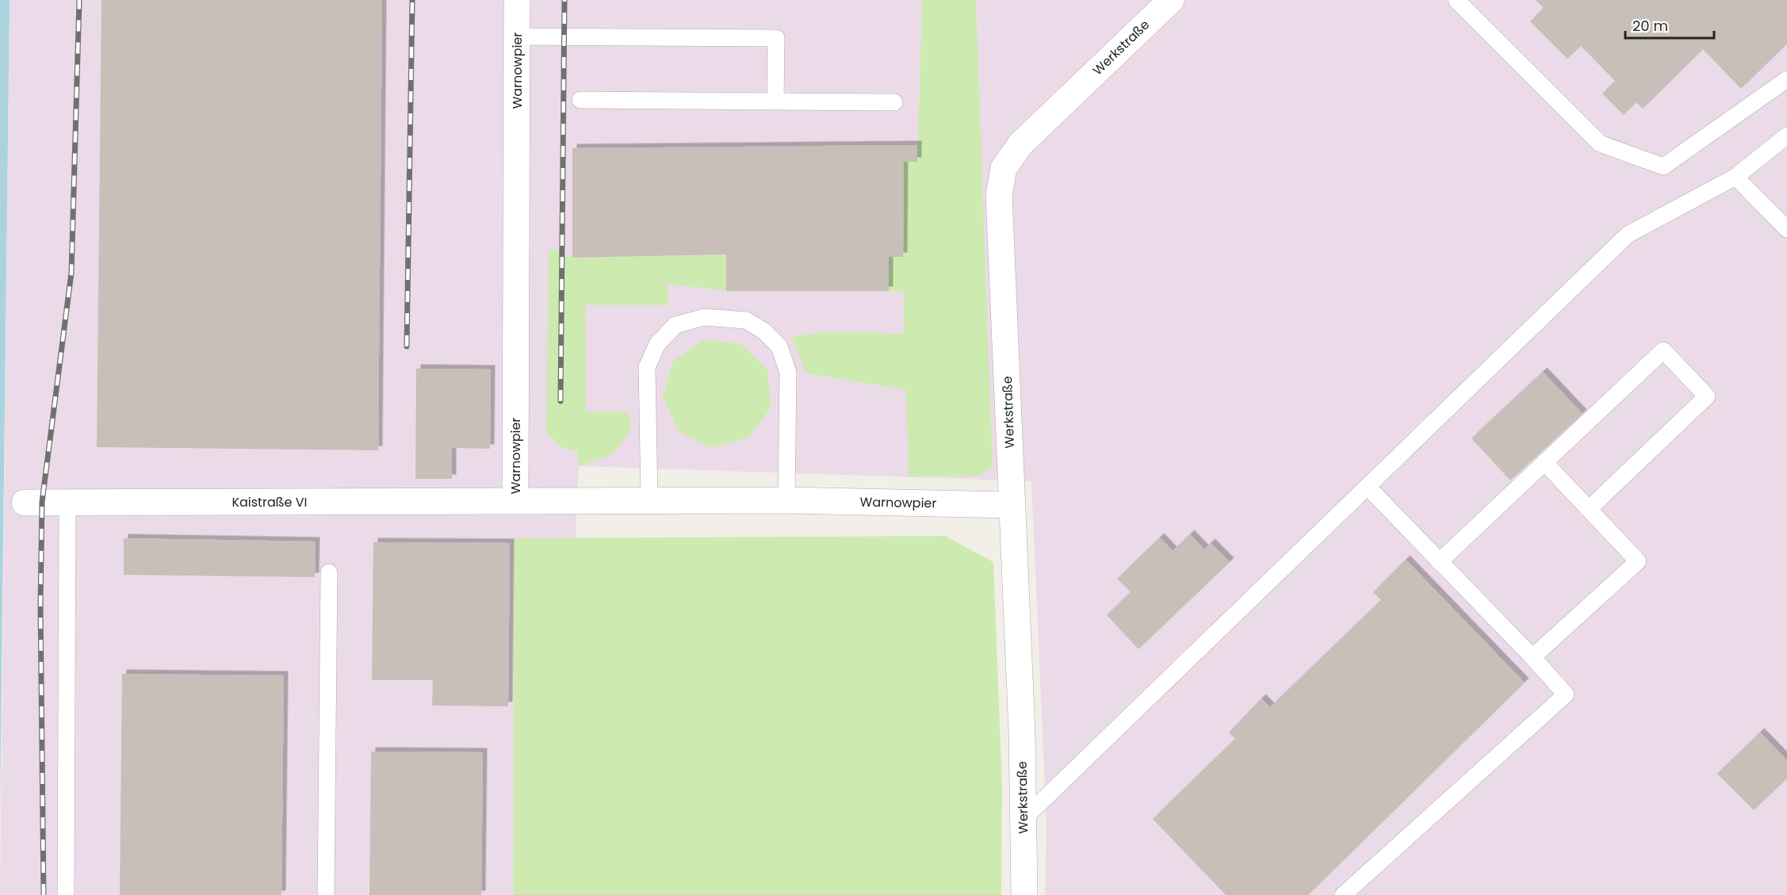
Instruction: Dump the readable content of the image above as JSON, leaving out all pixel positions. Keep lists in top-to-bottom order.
{
  "streets": {
    "street": ["Werkstraße", "Warnowpier", "Kaistraße VI"]
  },
  "crossings": [
    ["Werkstraße", "Warnowpier"],
    ["Warnowpier", "Kaistraße VI"]
  ],
  "scale_bar": "20 m"
}
